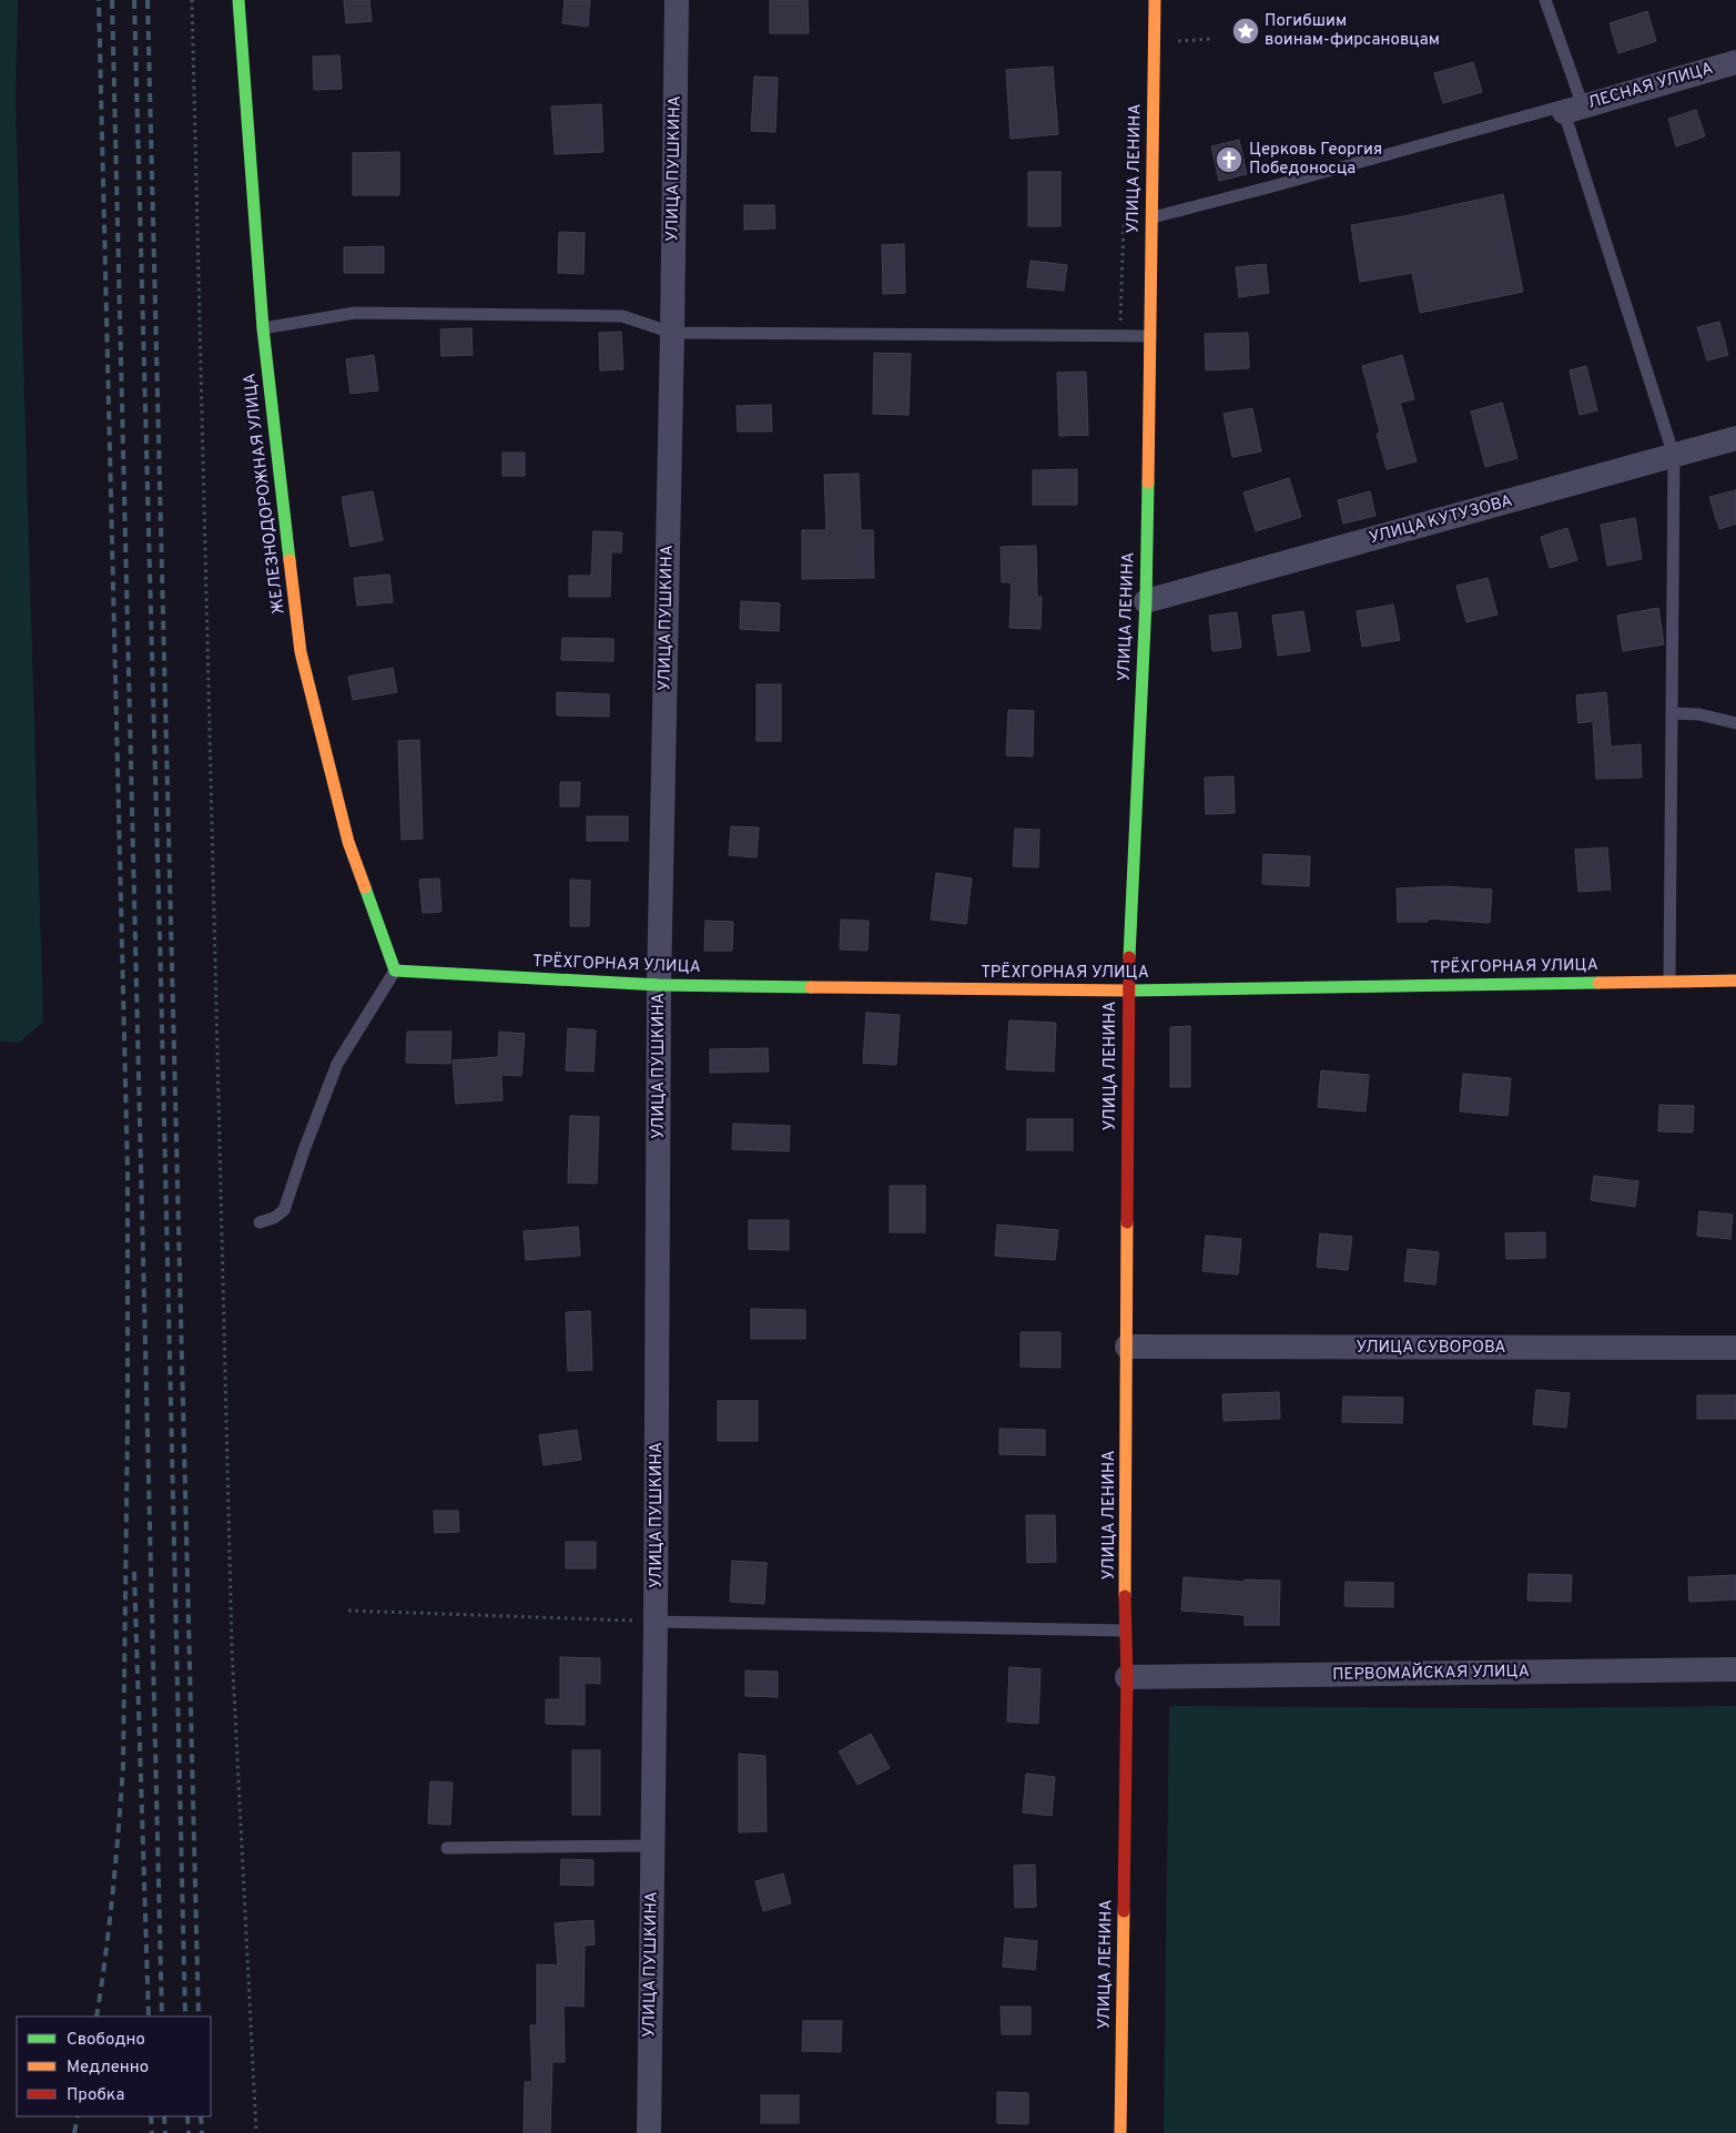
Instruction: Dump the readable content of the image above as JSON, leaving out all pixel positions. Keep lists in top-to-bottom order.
{
  "streets": {
    "street": [
      "ЛЕСНАЯ УЛИЦА",
      "УЛИЦА ПУШКИНА",
      "УЛИЦА ЛЕНИНА",
      "ЖЕЛЕЗНОДОРОЖНАЯ УЛИЦА",
      "УЛИЦА КУТУЗОВА",
      "ТРЁХГОРНАЯ УЛИЦА",
      "УЛИЦА СУВОРОВА",
      "ПЕРВОМАЙСКАЯ УЛИЦА"
    ]
  },
  "crossings": [
    ["УЛИЦА ПУШКИНА", "ТРЁХГОРНАЯ УЛИЦА"],
    ["УЛИЦА ЛЕНИНА", "УЛИЦА КУТУЗОВА"],
    ["УЛИЦА ЛЕНИНА", "ТРЁХГОРНАЯ УЛИЦА"],
    ["УЛИЦА ЛЕНИНА", "УЛИЦА СУВОРОВА"],
    ["УЛИЦА ЛЕНИНА", "ПЕРВОМАЙСКАЯ УЛИЦА"],
    ["ЖЕЛЕЗНОДОРОЖНАЯ УЛИЦА", "ТРЁХГОРНАЯ УЛИЦА"]
  ],
  "places": {
    "place": ["Погибшим воинам-фирсановцам"],
    "church": ["Церковь Георгия Победоносца"]
  },
  "legend": ["Свободно", "Медленно", "Пробка"]
}
